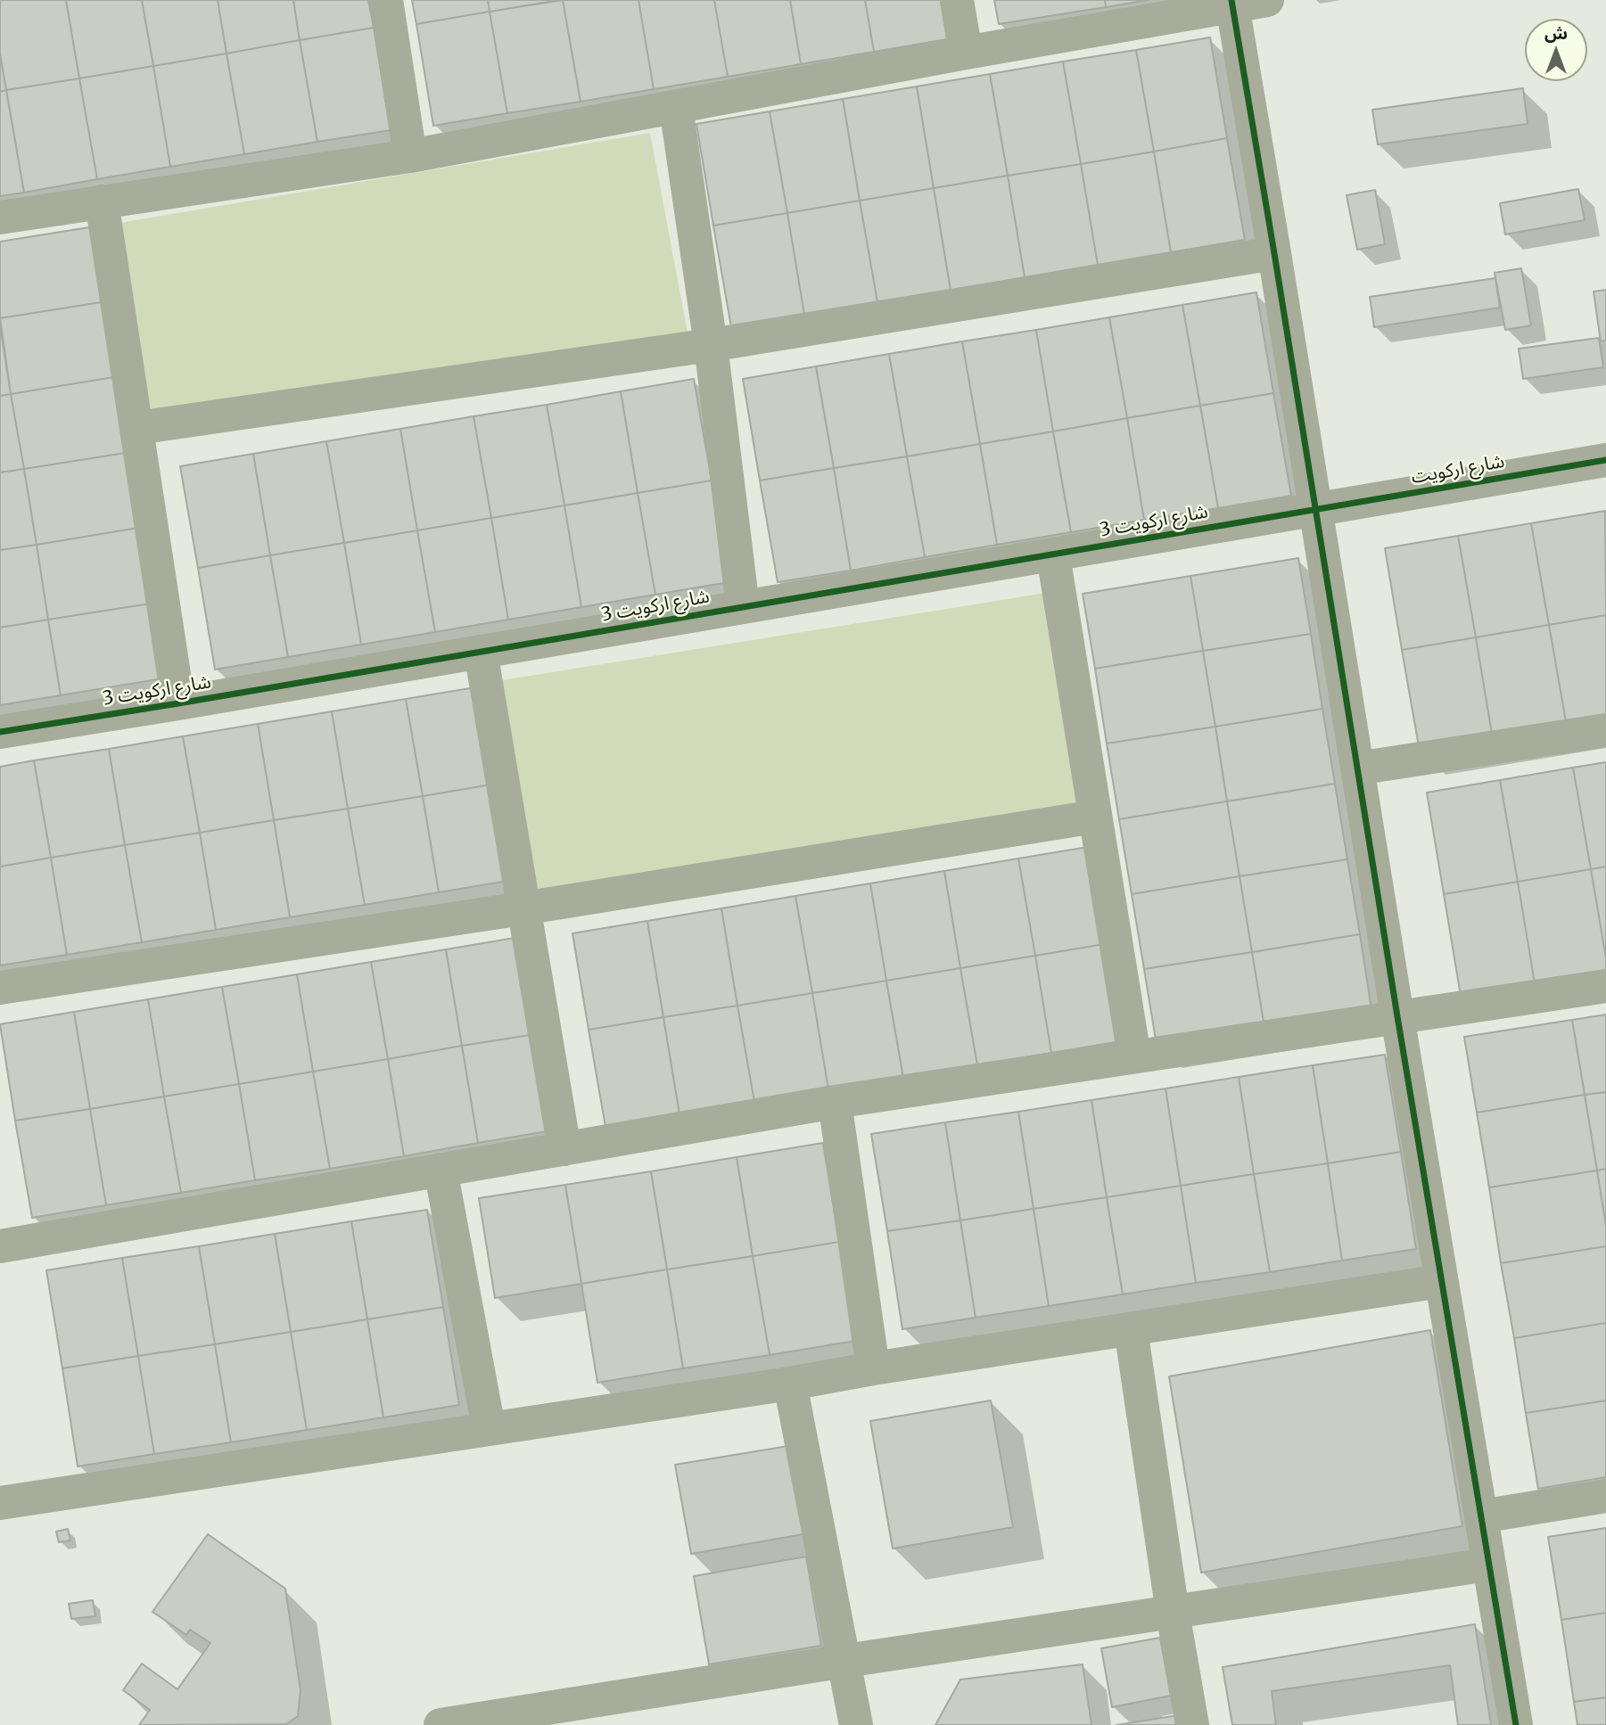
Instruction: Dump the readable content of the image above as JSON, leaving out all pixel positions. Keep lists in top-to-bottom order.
{
  "streets": {
    "street": ["شارع اركويت", "شارع اركويت 3"]
  },
  "crossings": [
    ["شارع اركويت", "شارع اركويت 3"]
  ],
  "north": "top"
}
